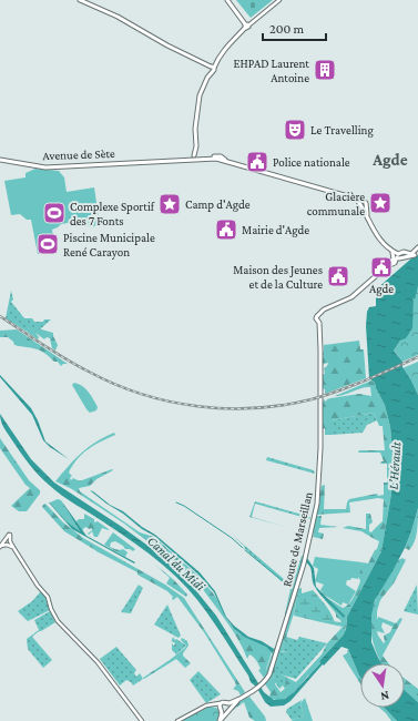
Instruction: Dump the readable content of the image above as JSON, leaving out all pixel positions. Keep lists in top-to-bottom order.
{
  "streets": {
    "main road": ["Avenue de Sète", "Route de Marseillan"]
  },
  "districts": ["Agde"],
  "water": ["L'Hérault", "Canal du Midi"],
  "places": {
    "building": ["EHPAD Laurent Antoine"],
    "theatre": ["Le Travelling"],
    "public building": [
      "Police nationale",
      "Mairie d'Agde",
      "Agde",
      "Maison des Jeunes et de la Culture"
    ],
    "place": ["Glacière communale", "Camp d'Agde"],
    "sports": ["Complexe Sportif des 7 Fonts", "Piscine Municipale René Carayon"]
  },
  "scale_bar": "200 m",
  "north": "bottom"
}
